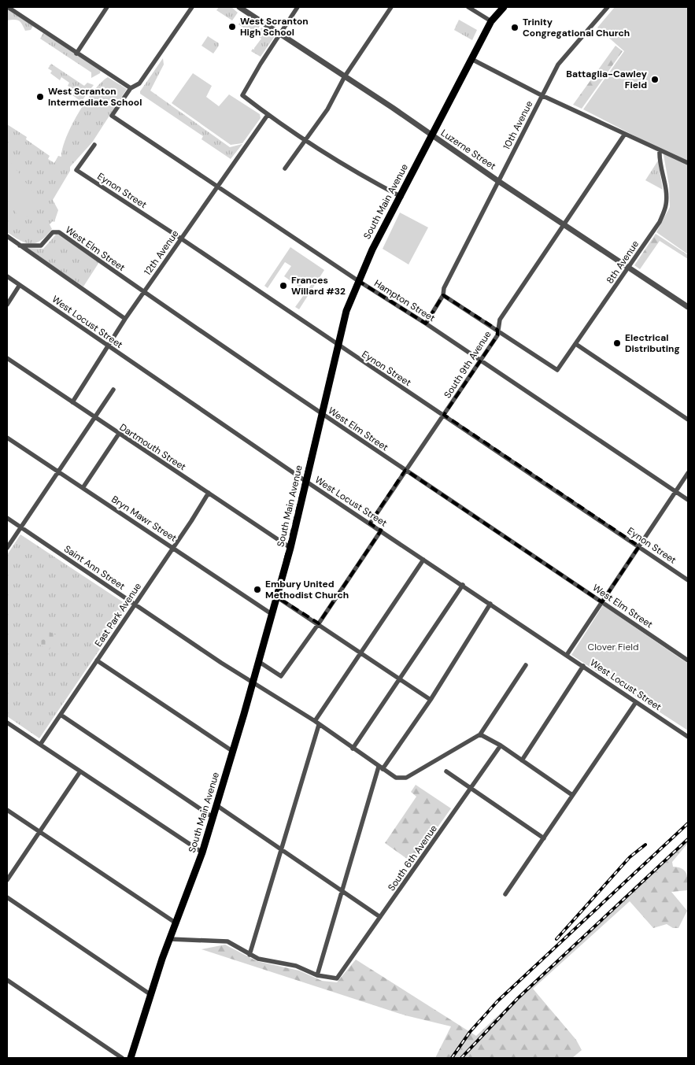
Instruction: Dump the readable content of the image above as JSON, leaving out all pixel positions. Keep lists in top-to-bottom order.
{
  "streets": {
    "main road": ["South Main Avenue"],
    "street": [
      "10th Avenue",
      "Luzerne Street",
      "Eynon Street",
      "West Elm Street",
      "12th Avenue",
      "8th Avenue",
      "Hampton Street",
      "West Locust Street",
      "South 9th Avenue",
      "Dartmouth Street",
      "Bryn Mawr Street",
      "Saint Ann Street",
      "East Park Avenue",
      "South 6th Avenue"
    ]
  },
  "crossings": [
    ["10th Avenue", "Luzerne Street"],
    ["10th Avenue", "Hampton Street"],
    ["Luzerne Street", "South Main Avenue"],
    ["Luzerne Street", "8th Avenue"],
    ["Luzerne Street", "South 9th Avenue"],
    ["Eynon Street", "South Main Avenue"],
    ["Eynon Street", "12th Avenue"],
    ["Eynon Street", "South 9th Avenue"],
    ["South Main Avenue", "West Elm Street"],
    ["South Main Avenue", "Hampton Street"],
    ["South Main Avenue", "West Locust Street"],
    ["South Main Avenue", "Dartmouth Street"],
    ["South Main Avenue", "Bryn Mawr Street"],
    ["South Main Avenue", "Saint Ann Street"],
    ["West Elm Street", "12th Avenue"],
    ["West Elm Street", "South 9th Avenue"],
    ["12th Avenue", "Hampton Street"],
    ["12th Avenue", "West Locust Street"],
    ["12th Avenue", "Dartmouth Street"],
    ["8th Avenue", "South 9th Avenue"],
    ["Hampton Street", "South 9th Avenue"],
    ["West Locust Street", "South 9th Avenue"],
    ["Dartmouth Street", "East Park Avenue"],
    ["Bryn Mawr Street", "East Park Avenue"],
    ["Saint Ann Street", "East Park Avenue"]
  ],
  "parks": ["Clover Field"],
  "places": [
    "West Scranton High School",
    "Trinity Congregational Church",
    "Battaglia-Cawley Field",
    "West Scranton Intermediate School",
    "Frances Willard #32",
    "Electrical Distributing",
    "Embury United Methodist Church"
  ]
}
